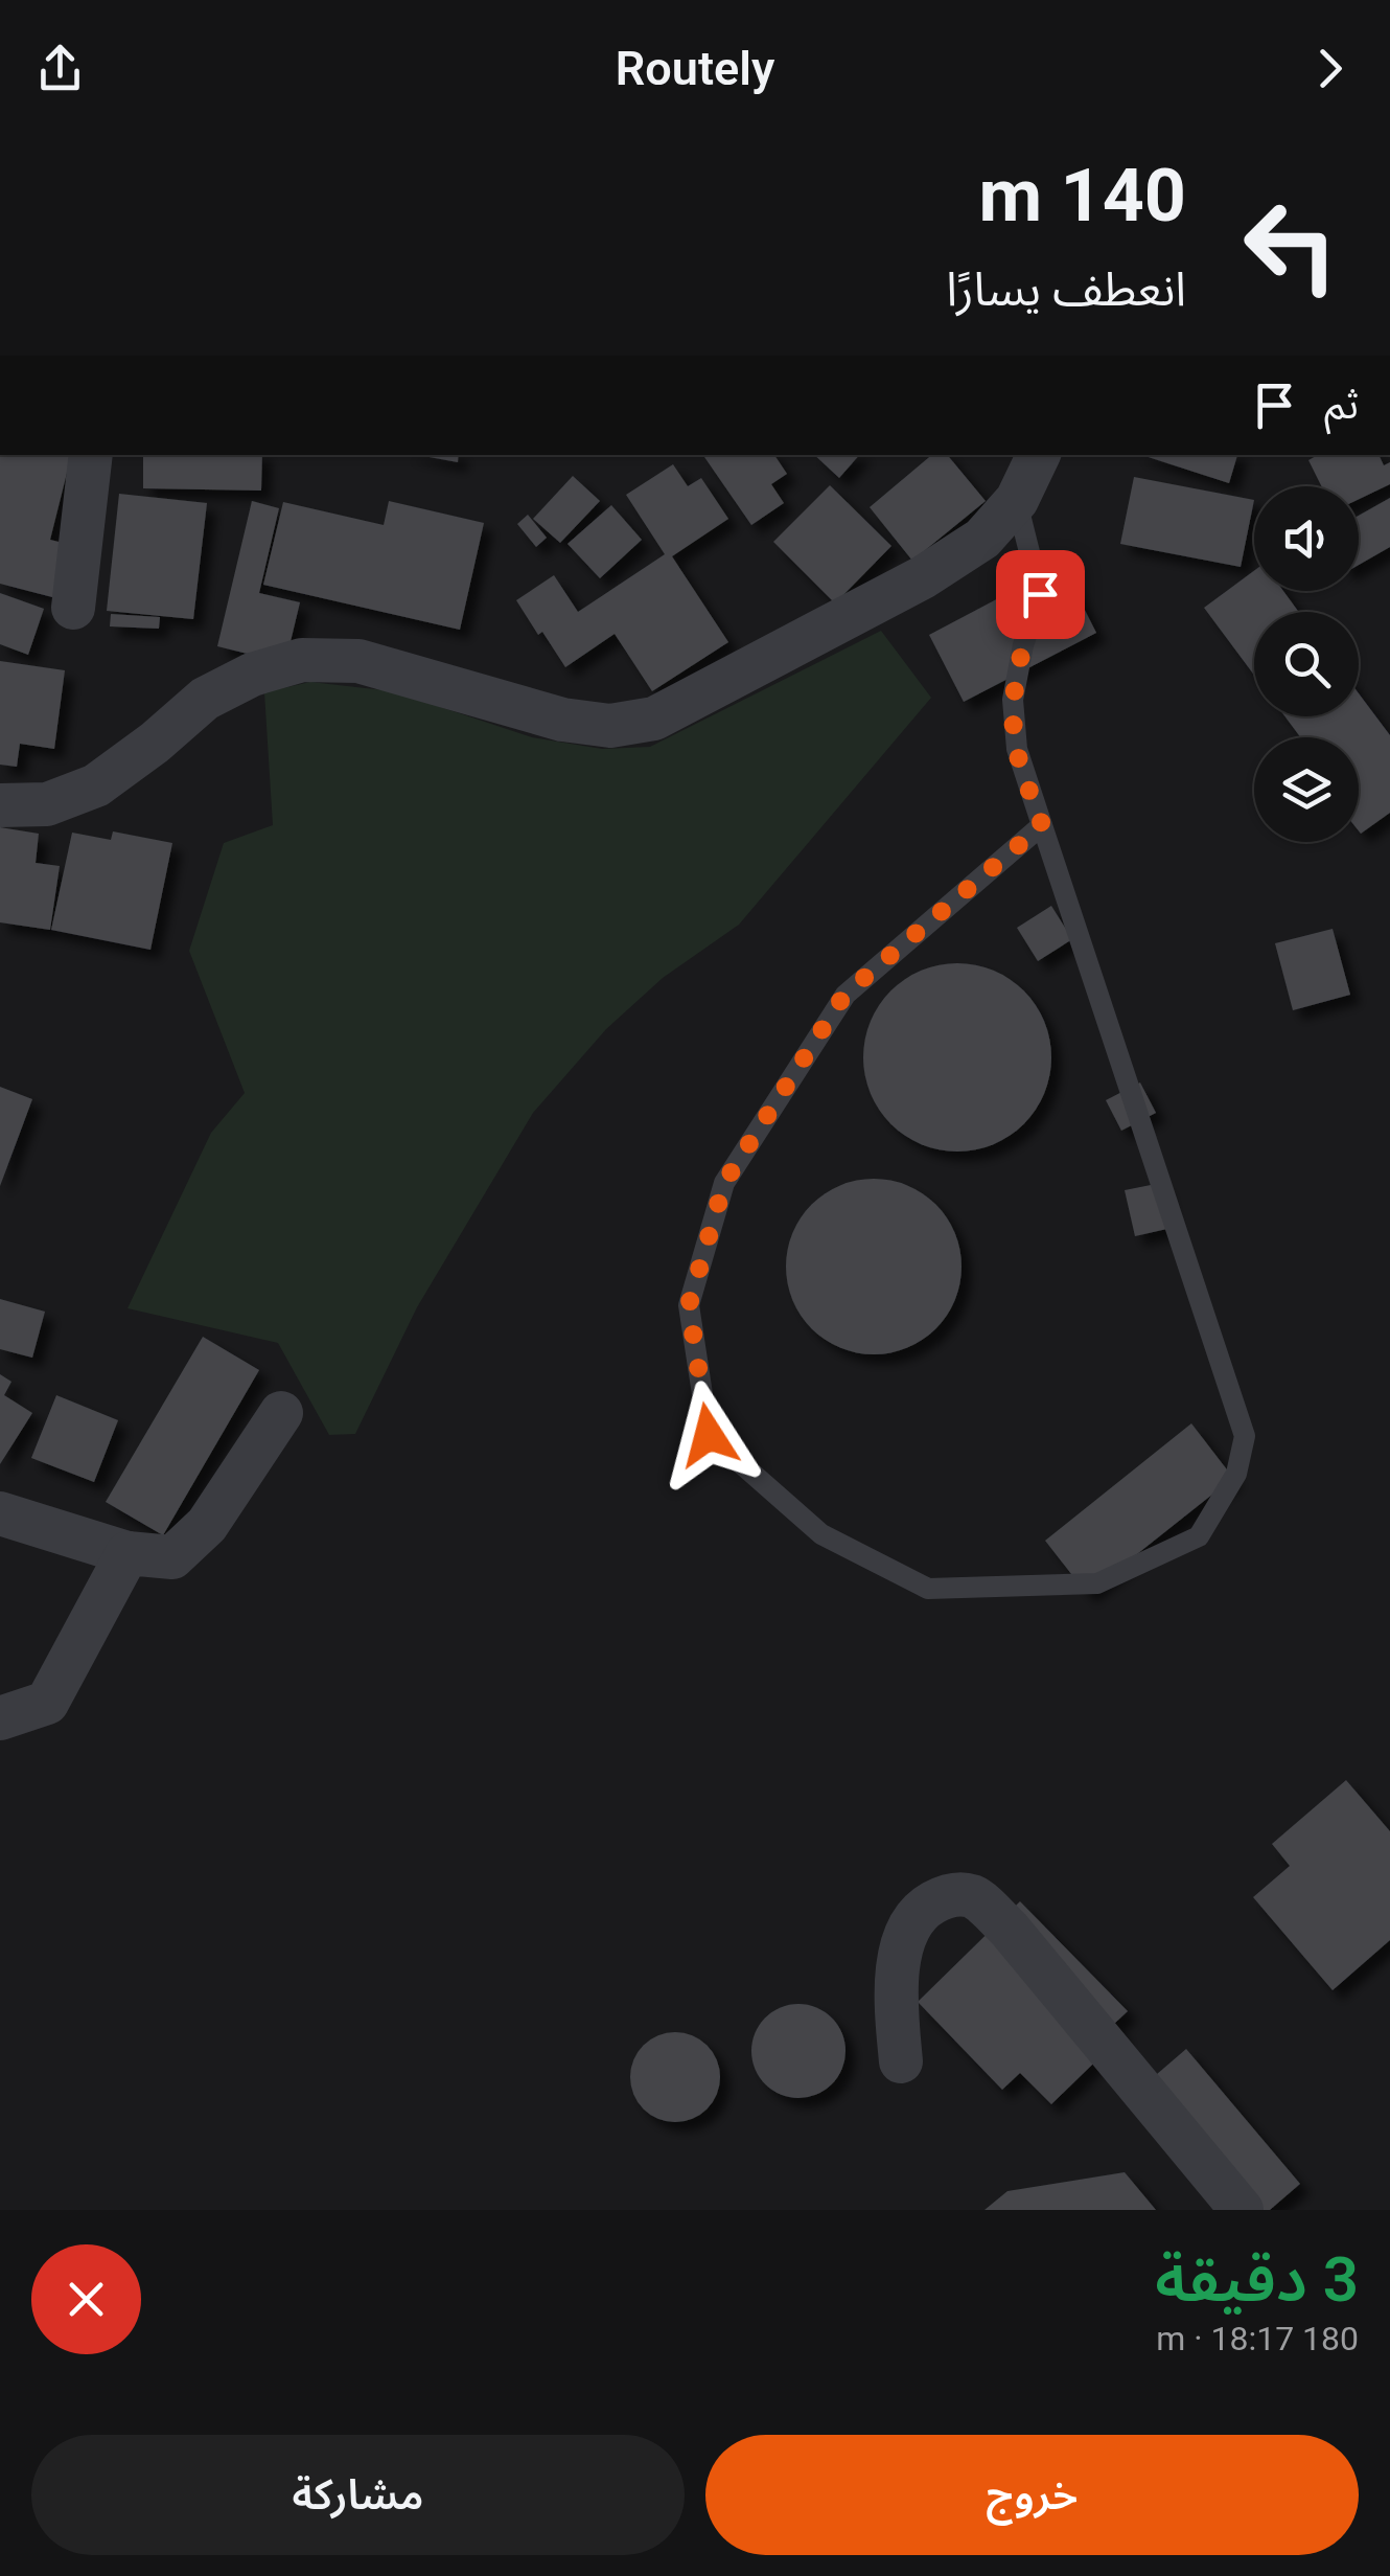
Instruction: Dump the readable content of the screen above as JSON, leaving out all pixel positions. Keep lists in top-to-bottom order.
{
  "page": {
    "header": "Routely",
    "turn": ["140 m", "انعطف يسارًا"],
    "then": "ثم",
    "heading": ["3 دقيقة", "180 m · 18:17"],
    "buttons": ["خروج", "مشاركة"]
  }
}
